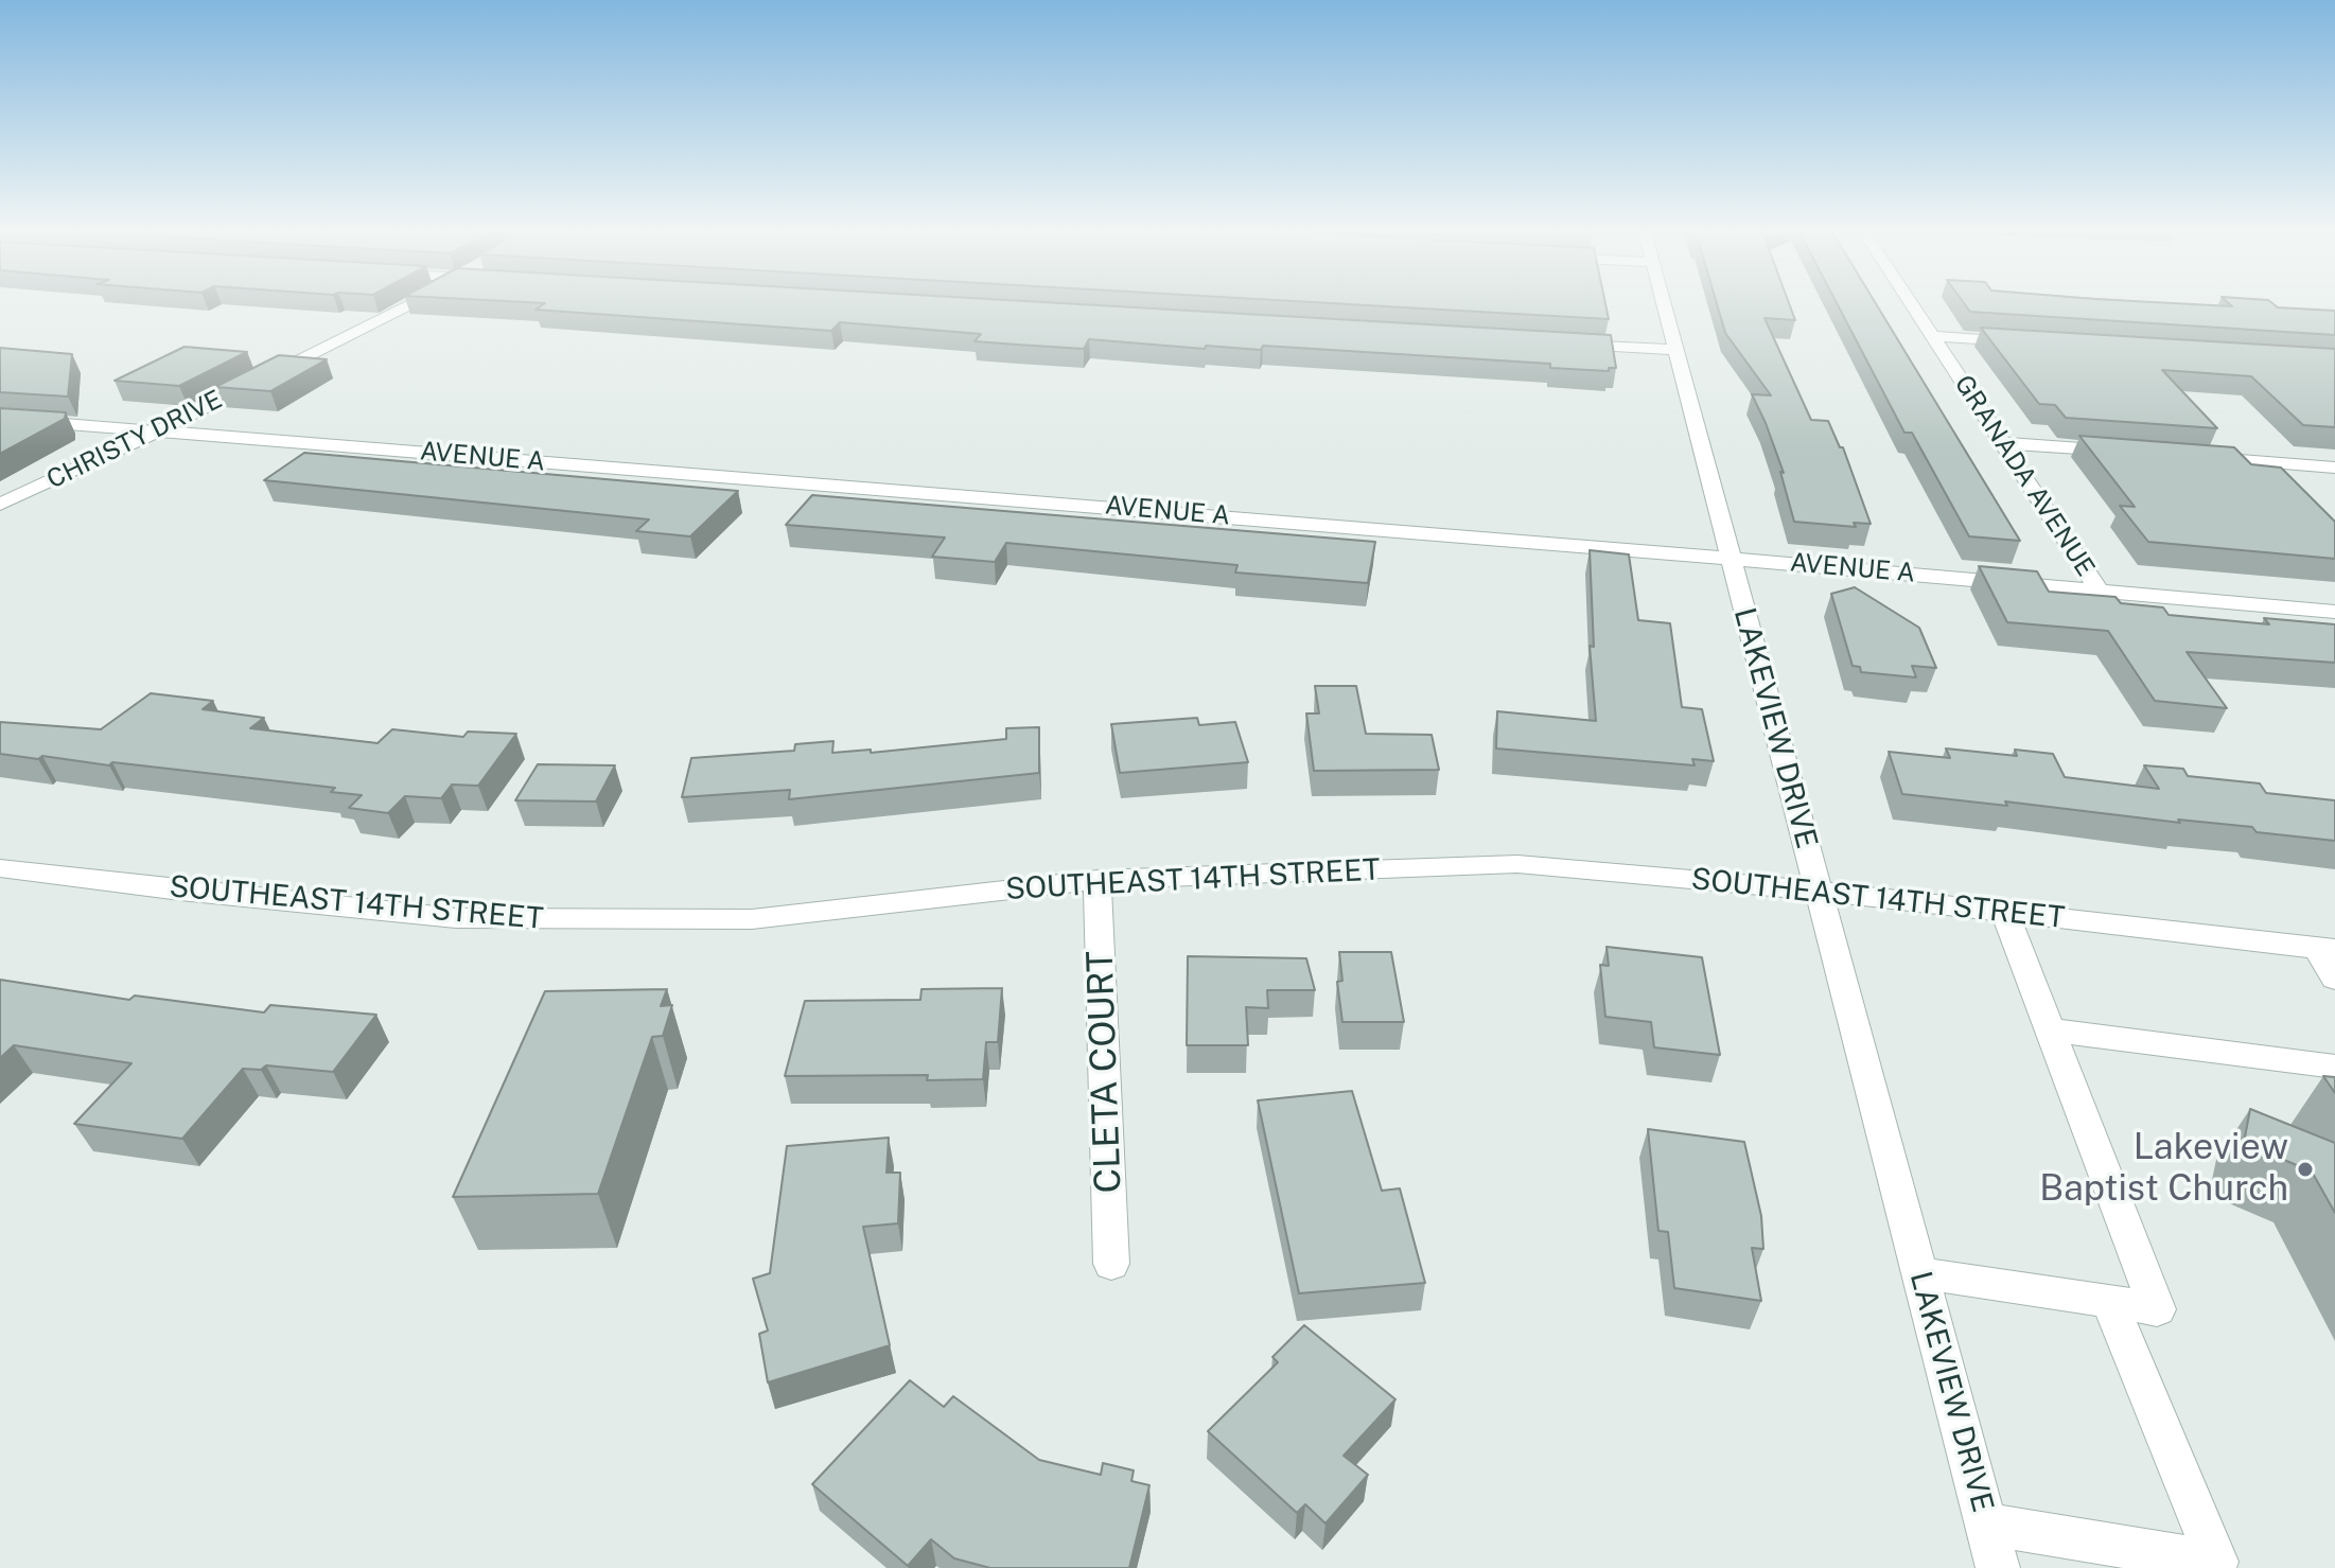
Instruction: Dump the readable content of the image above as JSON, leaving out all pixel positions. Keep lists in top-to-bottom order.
{
  "streets": {
    "street": [
      "CHRISTY DRIVE",
      "AVENUE A",
      "GRANADA AVENUE",
      "LAKEVIEW DRIVE",
      "SOUTHEAST 14TH STREET",
      "CLETA COURT"
    ]
  },
  "crossings": [
    ["CHRISTY DRIVE", "AVENUE A"],
    ["AVENUE A", "GRANADA AVENUE"],
    ["AVENUE A", "LAKEVIEW DRIVE"],
    ["LAKEVIEW DRIVE", "SOUTHEAST 14TH STREET"],
    ["SOUTHEAST 14TH STREET", "CLETA COURT"]
  ],
  "places": ["Lakeview Baptist Church"]
}
